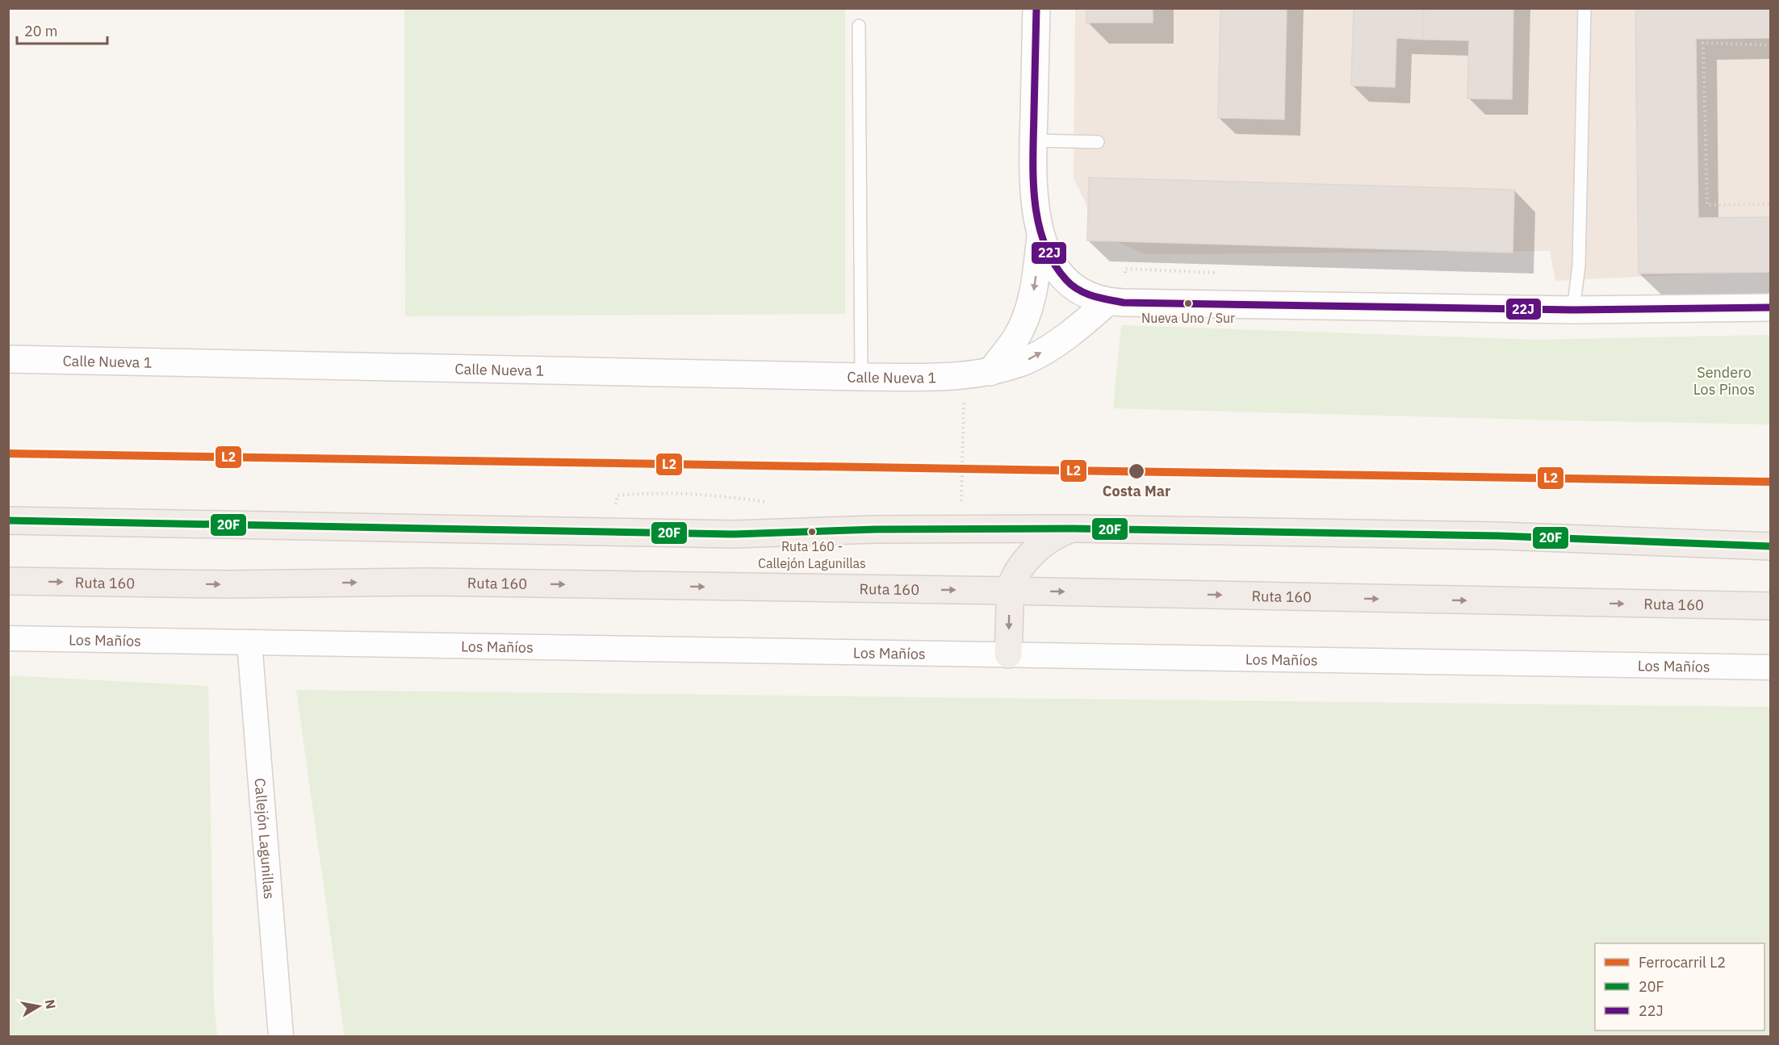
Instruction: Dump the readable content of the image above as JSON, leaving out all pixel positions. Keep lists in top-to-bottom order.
{
  "streets": {
    "highway": ["Ruta 160"],
    "street": ["Calle Nueva 1", "Los Mañíos", "Callejón Lagunillas"]
  },
  "crossings": [
    ["Los Mañíos", "Callejón Lagunillas"]
  ],
  "parks": ["Sendero Los Pinos"],
  "places": ["Nueva Uno / Sur", "Costa Mar", "Ruta 160 - Callejón Lagunillas"],
  "lines": ["transit line 22J", "rail line L2", "transit line 20F"],
  "legend": ["Ferrocarril L2", "20F", "22J"],
  "scale_bar": "20 m",
  "north": "right"
}
